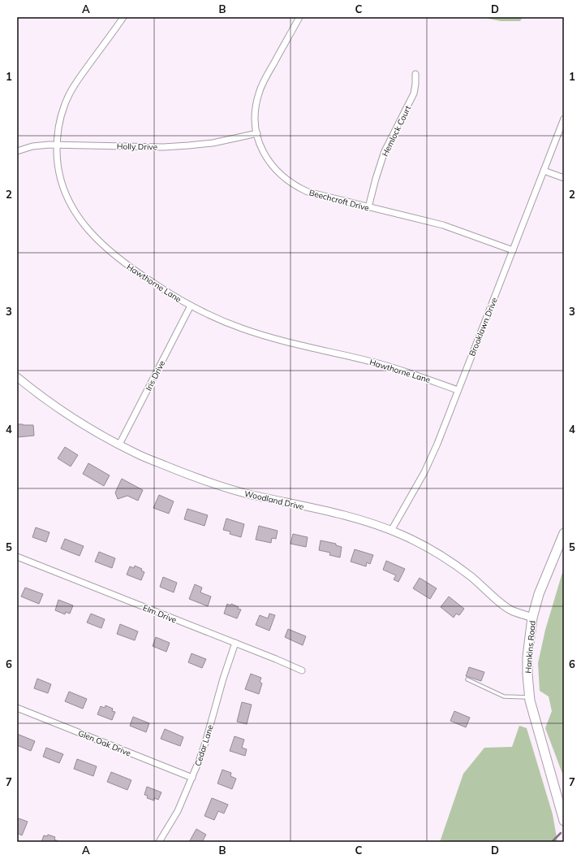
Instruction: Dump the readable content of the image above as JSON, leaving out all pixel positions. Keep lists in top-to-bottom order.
{
  "streets": {
    "main road": ["Hankins Road"],
    "street": [
      "Hemlock Court",
      "Holly Drive",
      "Beechcroft Drive",
      "Hawthorne Lane",
      "Brooklawn Drive",
      "Iris Drive",
      "Woodland Drive",
      "Elm Drive",
      "Glen Oak Drive",
      "Cedar Lane"
    ]
  },
  "crossings": [
    ["Hemlock Court", "Beechcroft Drive"],
    ["Holly Drive", "Beechcroft Drive"],
    ["Holly Drive", "Hawthorne Lane"],
    ["Beechcroft Drive", "Brooklawn Drive"],
    ["Hawthorne Lane", "Brooklawn Drive"],
    ["Hawthorne Lane", "Iris Drive"],
    ["Brooklawn Drive", "Woodland Drive"],
    ["Iris Drive", "Woodland Drive"],
    ["Woodland Drive", "Hankins Road"],
    ["Elm Drive", "Cedar Lane"],
    ["Glen Oak Drive", "Cedar Lane"]
  ],
  "grid": {
    "columns": [
      "A",
      "B",
      "C",
      "D"
    ],
    "rows": [
      "1",
      "2",
      "3",
      "4",
      "5",
      "6",
      "7"
    ]
  }
}
